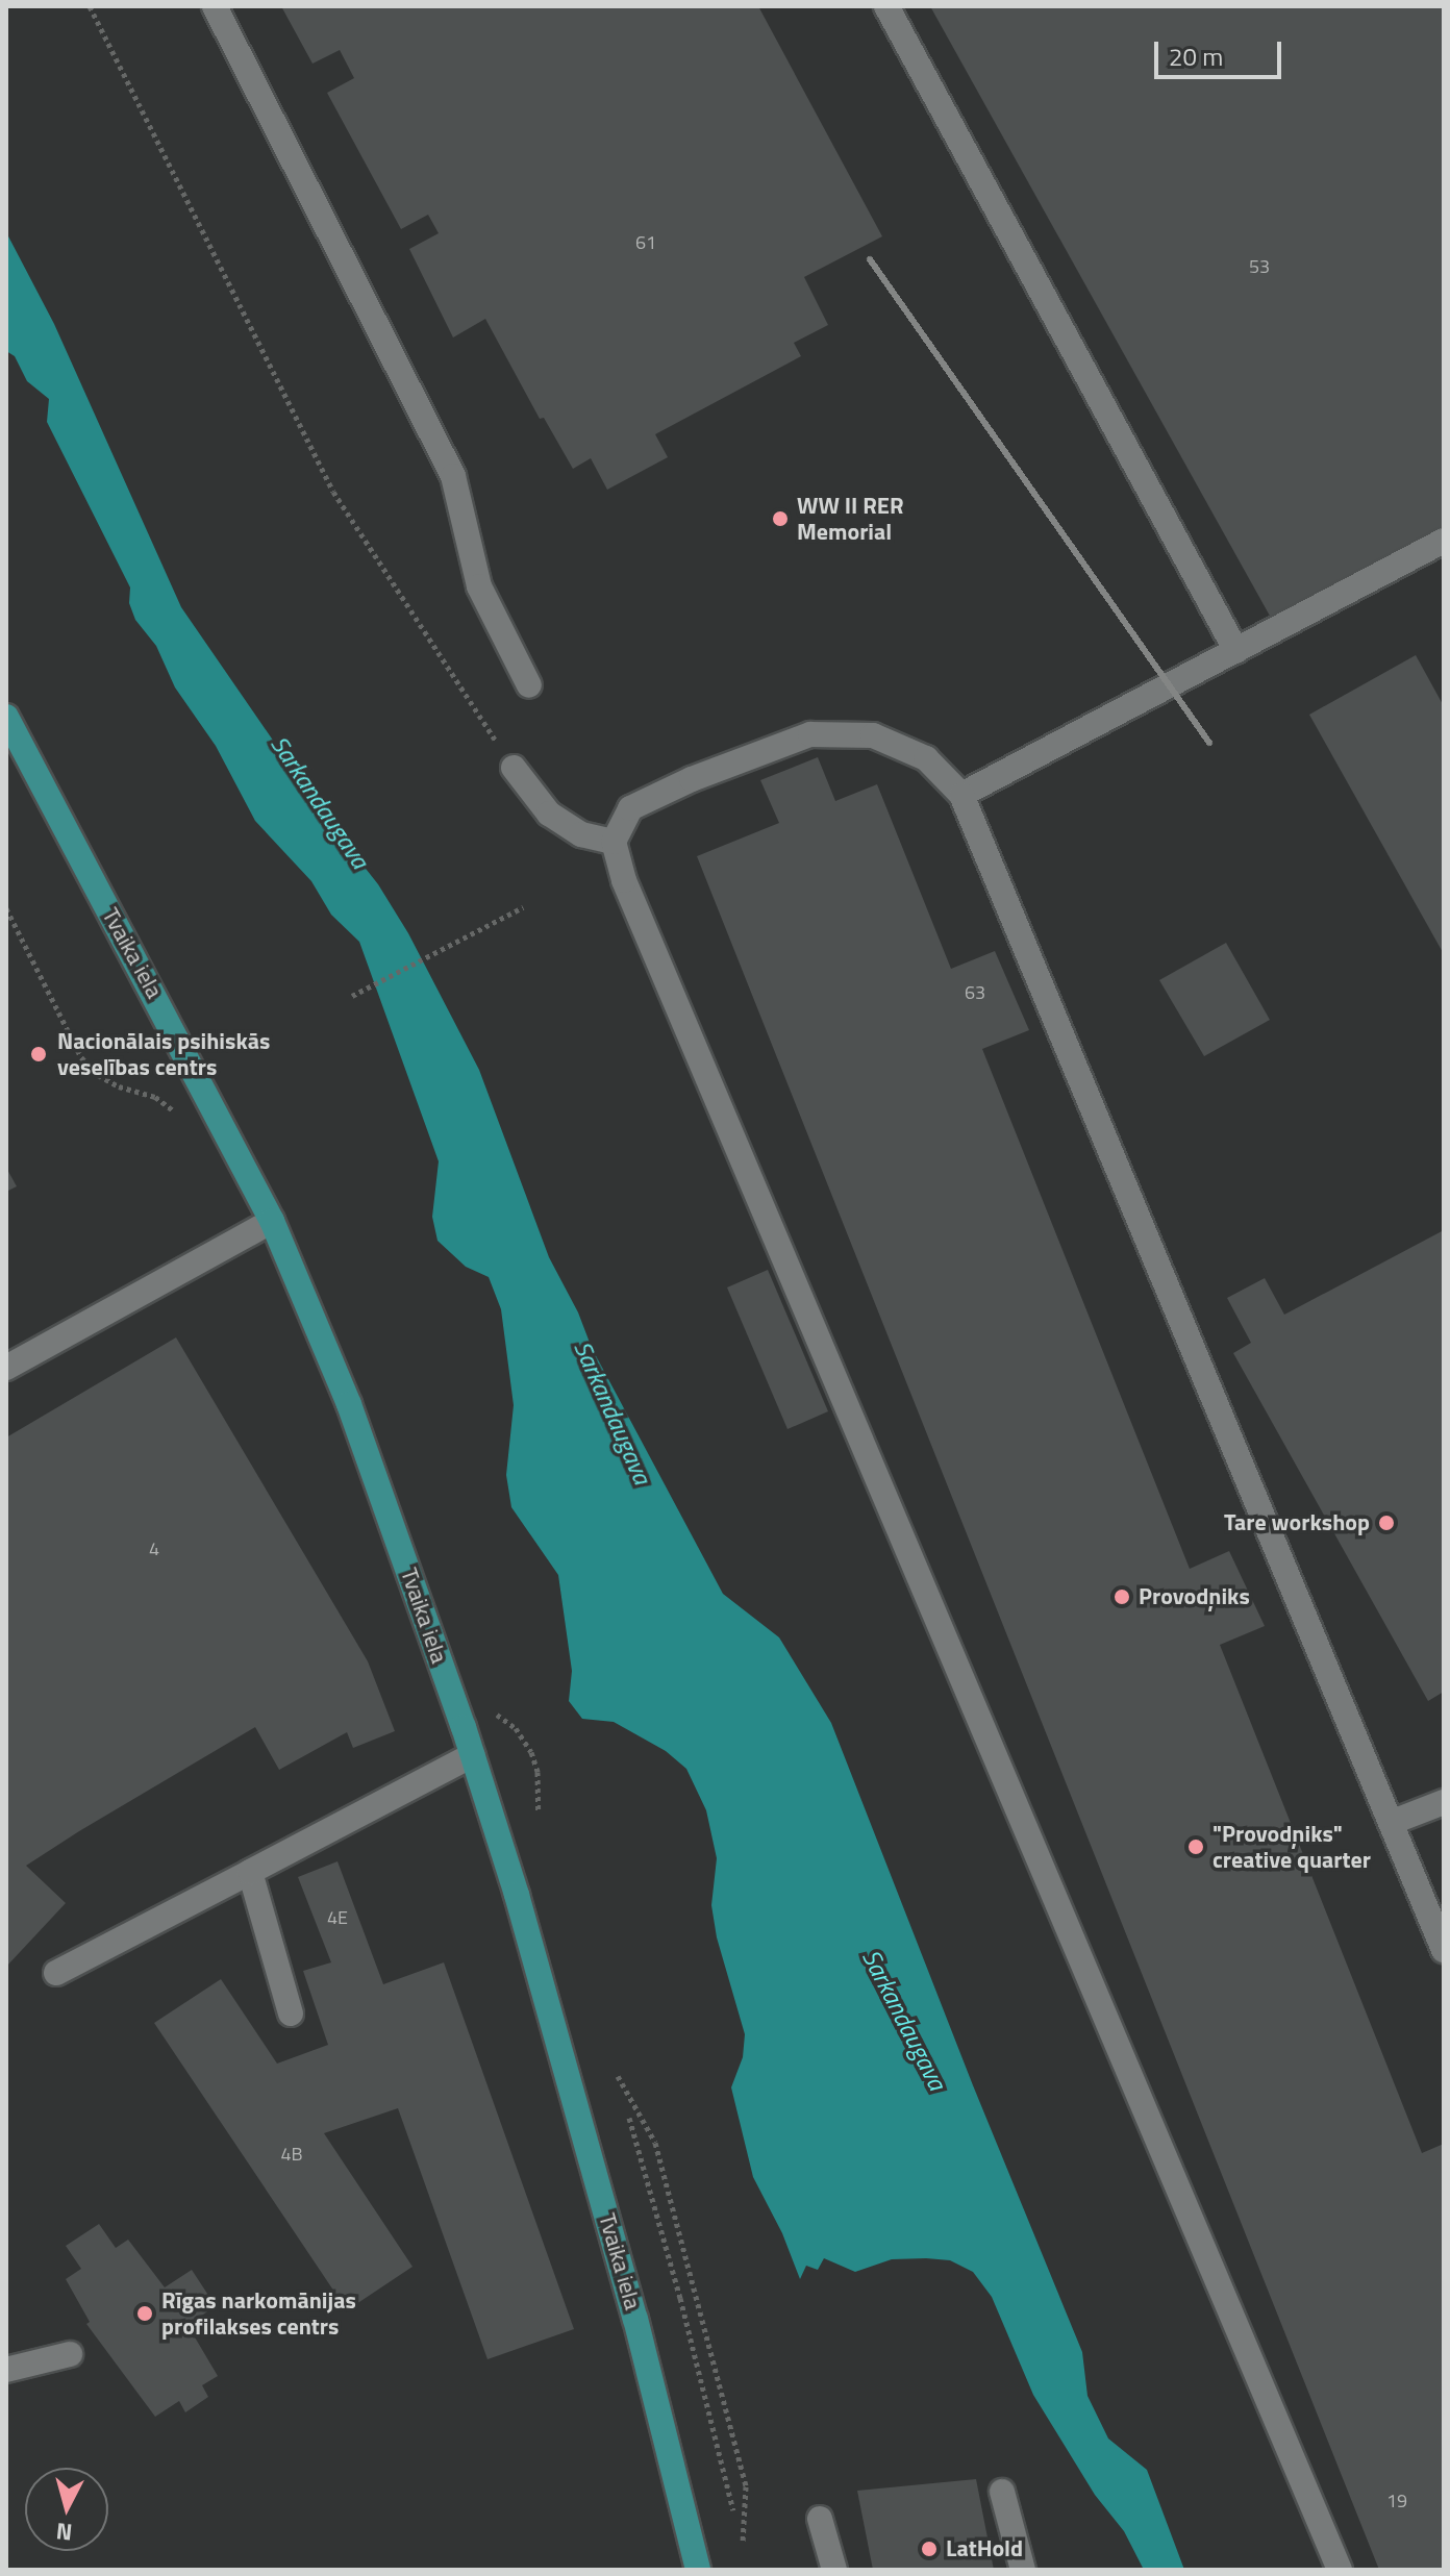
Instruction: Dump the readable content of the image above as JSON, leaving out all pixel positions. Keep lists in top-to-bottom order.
{
  "streets": {
    "main road": ["Tvaika iela"]
  },
  "water": ["Sarkandaugava"],
  "places": [
    "WW II RER Memorial",
    "Nacionālais psihiskās veselības centrs",
    "Tare workshop",
    "Provodņiks",
    "\"Provodņiks\" creative quarter",
    "Rīgas narkomānijas profilakses centrs",
    "LatHold"
  ],
  "house_numbers": [
    "61",
    "53",
    "63",
    "4",
    "4E",
    "4B",
    "19"
  ],
  "scale_bar": "20 m",
  "north": "bottom"
}
